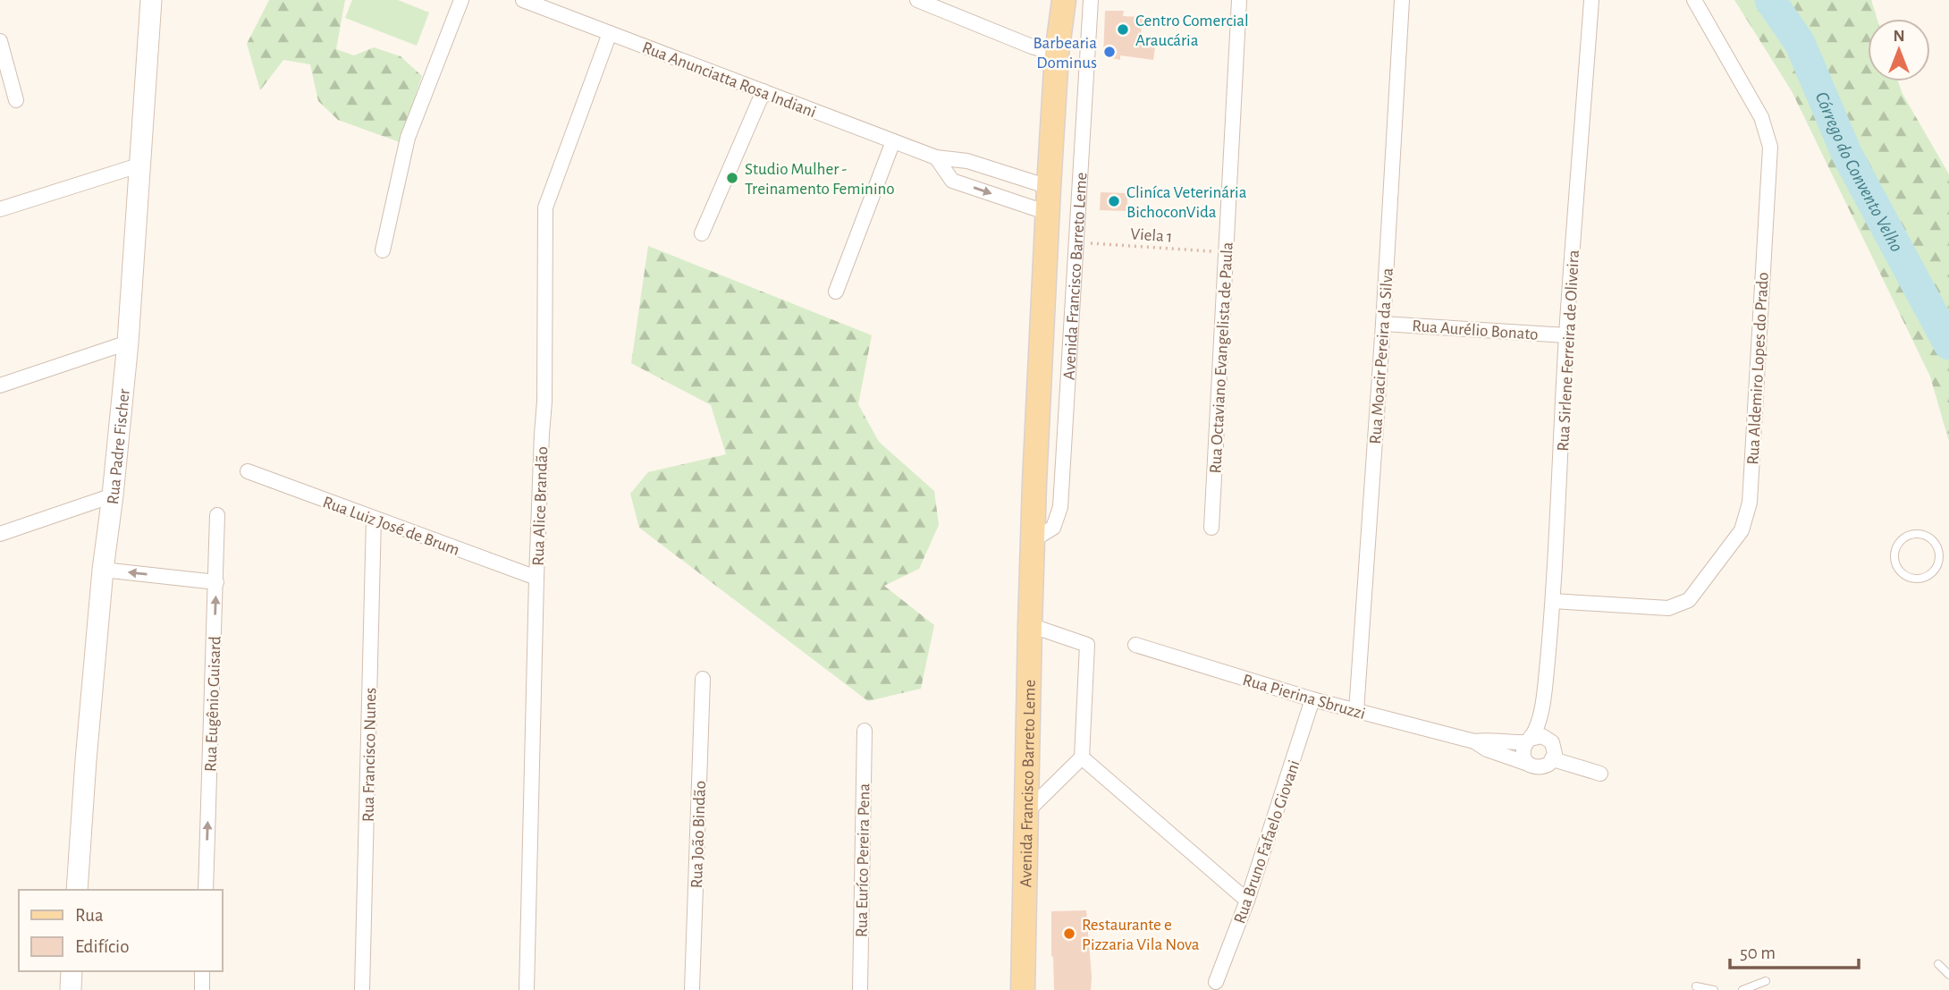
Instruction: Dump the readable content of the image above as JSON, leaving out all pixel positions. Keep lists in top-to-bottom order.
{
  "streets": {
    "main road": ["Avenida Francisco Barreto Leme", "Rua Padre Fischer"],
    "street": [
      "Rua Anunciatta Rosa Indiani",
      "Rua Aurélio Bonato",
      "Rua Sirlene Ferreira de Oliveira",
      "Rua Moacir Pereira da Silva",
      "Rua Octaviano Evangelista de Paula",
      "Rua Aldemiro Lopes do Prado",
      "Rua Alice Brandão",
      "Rua Luiz José de Brum",
      "Rua Pierina Sbruzzi",
      "Rua Eugênio Guisard",
      "Rua Francisco Nunes",
      "Rua João Bindão",
      "Rua Bruno Fafaelo Giovani",
      "Rua Euríco Pereira Pena"
    ],
    "path": ["Viela 1"]
  },
  "crossings": [
    ["Rua Anunciatta Rosa Indiani", "Avenida Francisco Barreto Leme"],
    ["Rua Anunciatta Rosa Indiani", "Rua Alice Brandão"],
    ["Viela 1", "Avenida Francisco Barreto Leme"],
    ["Viela 1", "Rua Octaviano Evangelista de Paula"],
    ["Rua Aurélio Bonato", "Rua Sirlene Ferreira de Oliveira"],
    ["Rua Aurélio Bonato", "Rua Moacir Pereira da Silva"],
    ["Rua Sirlene Ferreira de Oliveira", "Rua Aldemiro Lopes do Prado"],
    ["Rua Sirlene Ferreira de Oliveira", "Rua Pierina Sbruzzi"],
    ["Rua Moacir Pereira da Silva", "Rua Pierina Sbruzzi"],
    ["Rua Alice Brandão", "Rua Luiz José de Brum"],
    ["Rua Luiz José de Brum", "Rua Francisco Nunes"],
    ["Rua Pierina Sbruzzi", "Rua Bruno Fafaelo Giovani"]
  ],
  "one_way": ["Rua Eugênio Guisard"],
  "water": ["Córrego do Convento Velho"],
  "places": [
    "Centro Comercial Araucária",
    "Barbearia Dominus",
    "Studio Mulher - Treinamento Feminino",
    "Cliníca Veterinária BichoconVida",
    "Restaurante e Pizzaria Vila Nova"
  ],
  "legend": ["Rua", "Edifício"],
  "scale_bar": "50 m",
  "north": "top"
}
